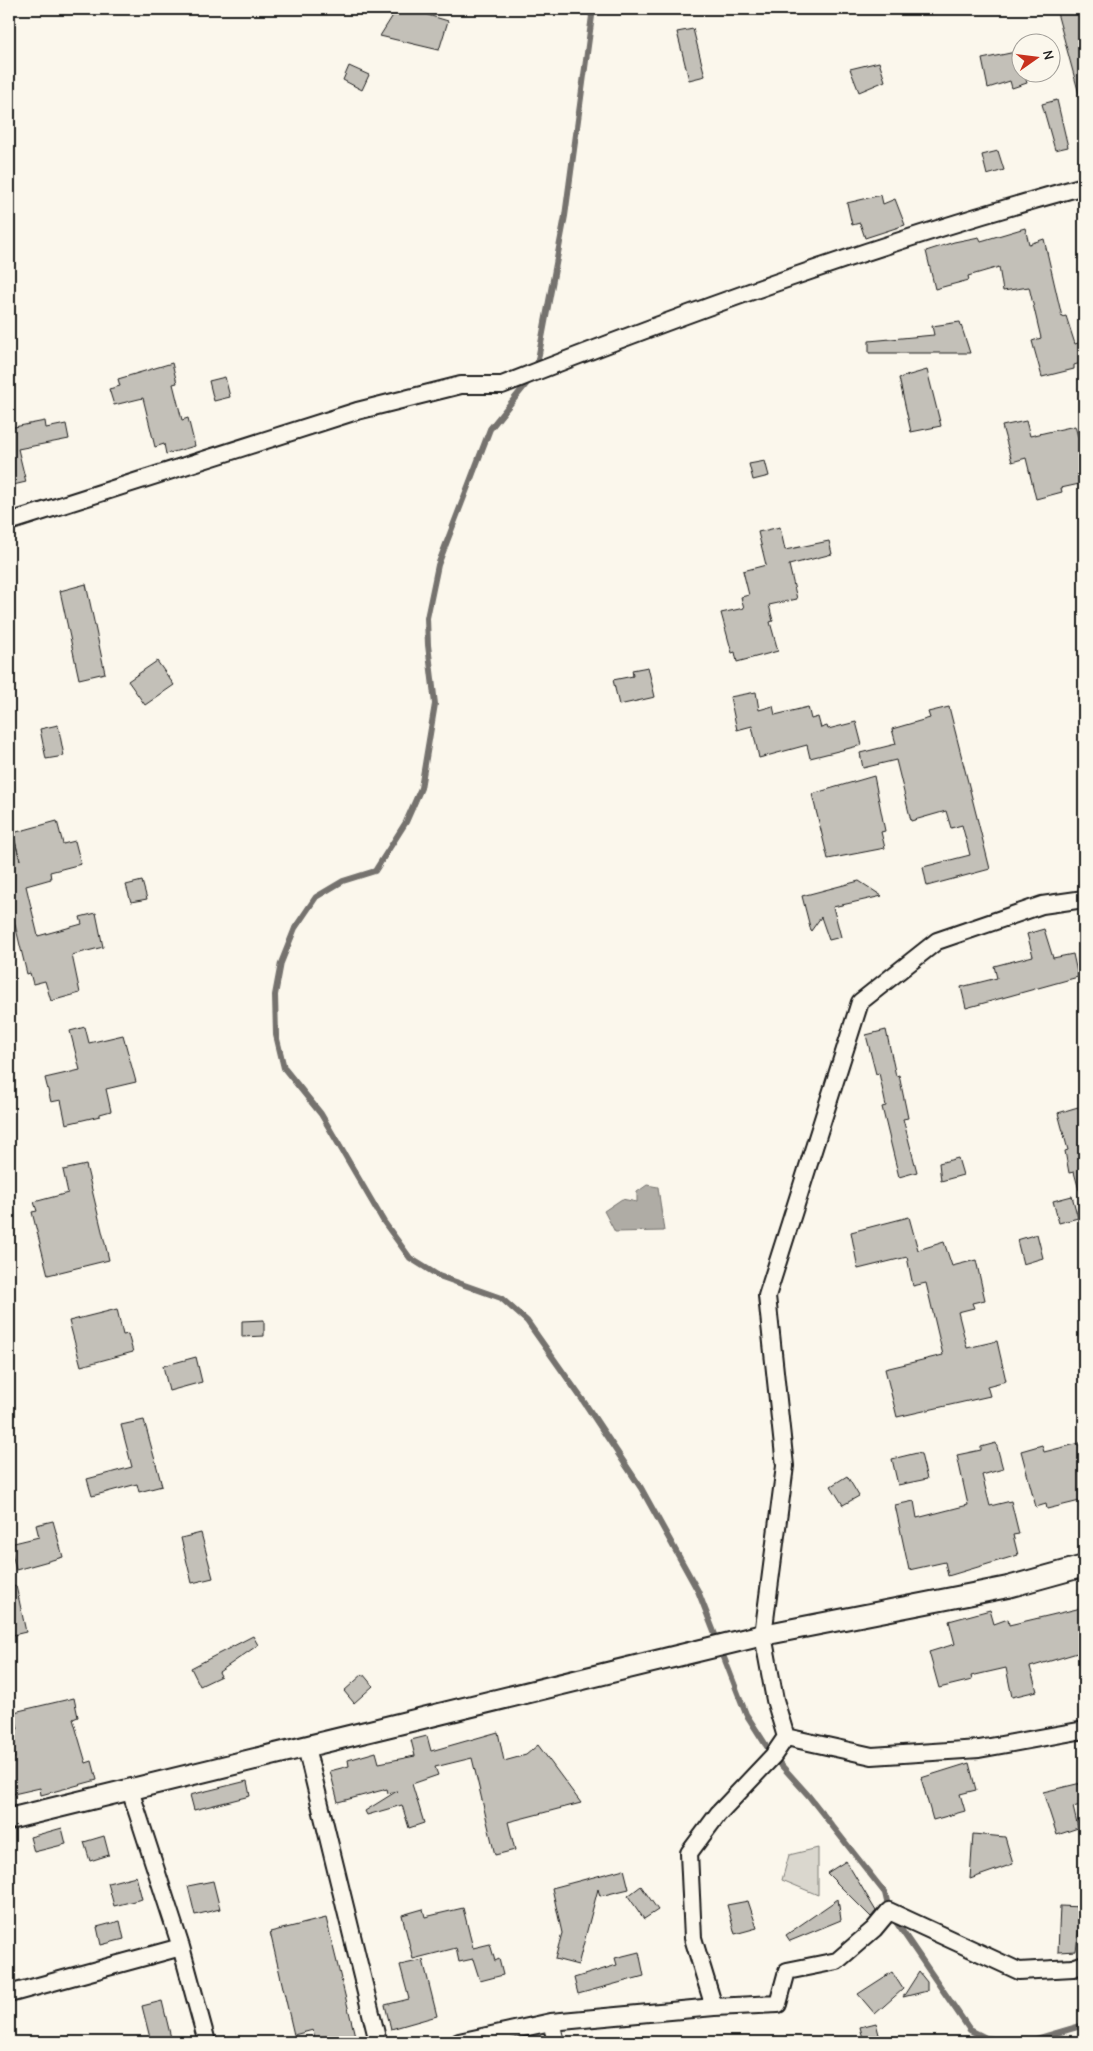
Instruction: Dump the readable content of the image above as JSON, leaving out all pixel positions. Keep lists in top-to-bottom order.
{
  "north": "right"
}
